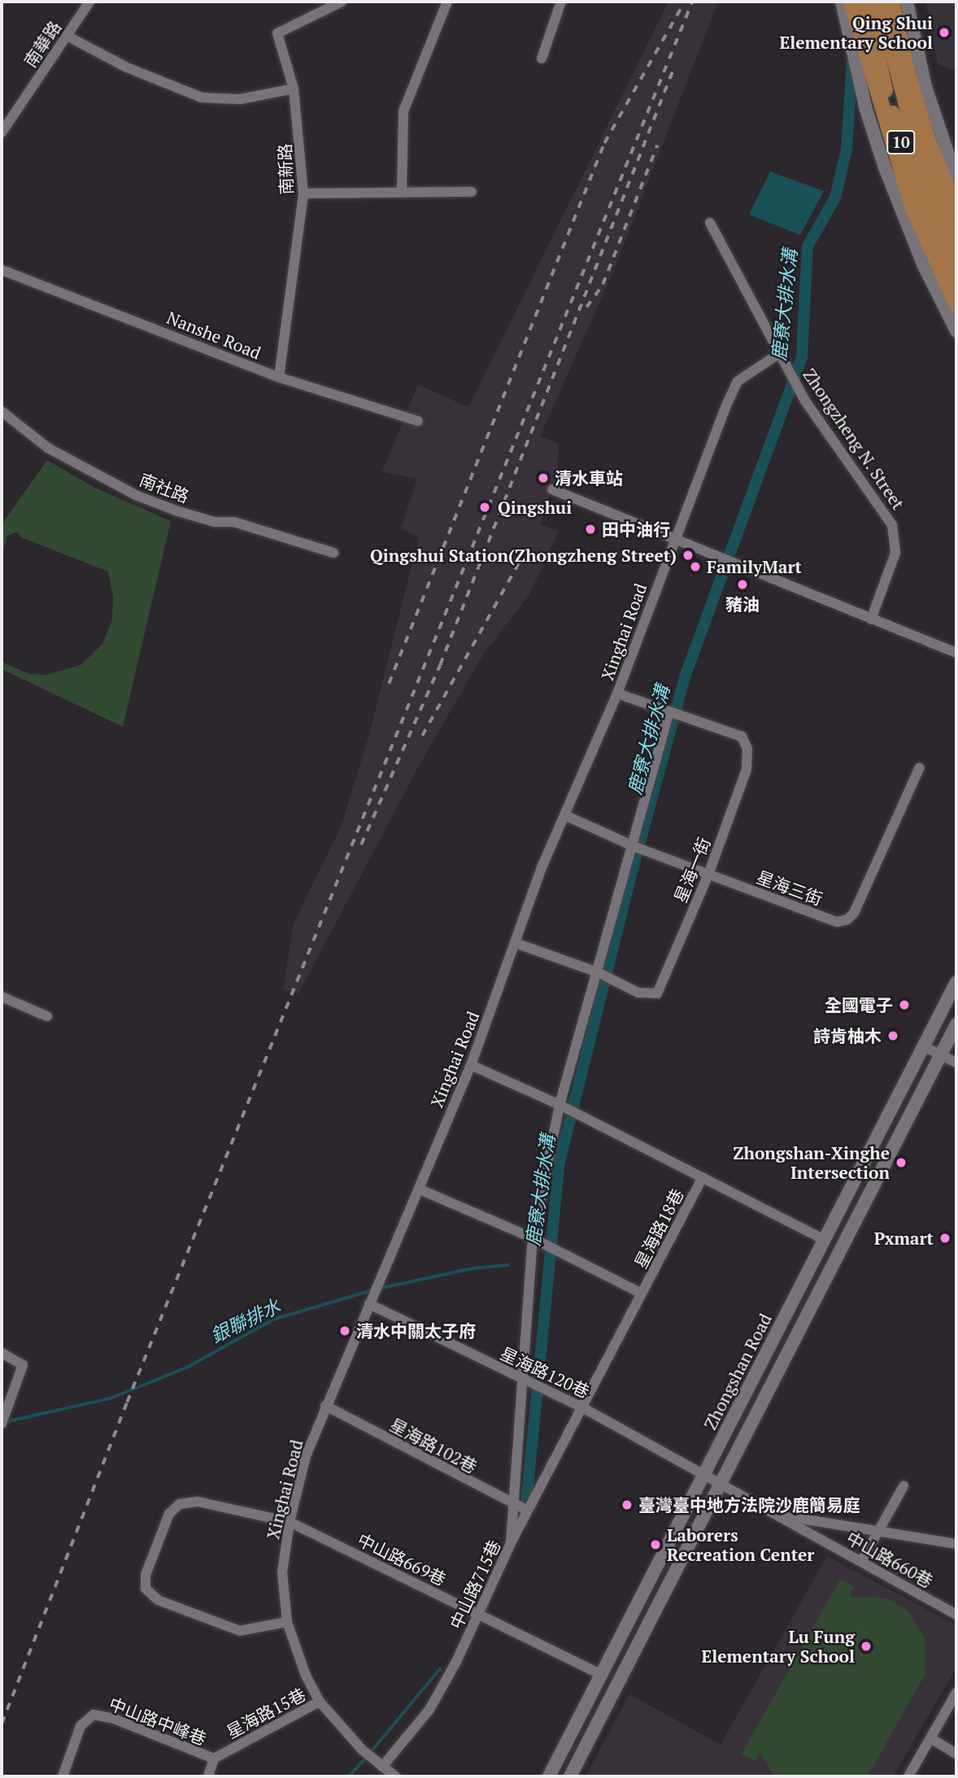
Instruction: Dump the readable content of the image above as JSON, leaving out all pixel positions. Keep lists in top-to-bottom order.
{
  "streets": {
    "main road": ["10"],
    "street": [
      "南華路",
      "南新路",
      "Nanshe Road",
      "Zhongzheng N. Street",
      "南社路",
      "Xinghai Road",
      "星海一街",
      "星海三街",
      "星海路18巷",
      "Zhongshan Road",
      "星海路120巷",
      "星海路102巷",
      "中山路669巷",
      "中山路660巷",
      "中山路715巷",
      "星海路15巷",
      "中山路中峰巷"
    ]
  },
  "crossings": [
    ["南新路", "Nanshe Road"],
    ["Zhongzheng N. Street", "Xinghai Road"],
    ["Xinghai Road", "星海一街"],
    ["Xinghai Road", "星海三街"],
    ["Xinghai Road", "星海路120巷"],
    ["Xinghai Road", "星海路102巷"],
    ["Xinghai Road", "中山路669巷"],
    ["Xinghai Road", "中山路715巷"],
    ["Xinghai Road", "星海路15巷"],
    ["星海一街", "星海三街"],
    ["星海路18巷", "星海路120巷"],
    ["星海路18巷", "中山路715巷"],
    ["Zhongshan Road", "星海路120巷"],
    ["Zhongshan Road", "中山路669巷"],
    ["Zhongshan Road", "中山路660巷"],
    ["星海路120巷", "中山路660巷"],
    ["星海路120巷", "中山路715巷"],
    ["星海路102巷", "中山路715巷"],
    ["中山路669巷", "中山路715巷"],
    ["星海路15巷", "中山路中峰巷"]
  ],
  "water": ["鹿寮大排水溝", "銀聯排水"],
  "places": [
    "Qing Shui Elementary School",
    "清水車站",
    "Qingshui",
    "田中油行",
    "Qingshui Station(Zhongzheng Street)",
    "FamilyMart",
    "豬油",
    "全國電子",
    "詩肯柚木",
    "Zhongshan-Xinghe Intersection",
    "Pxmart",
    "清水中關太子府",
    "臺灣臺中地方法院沙鹿簡易庭",
    "Laborers Recreation Center",
    "Lu Fung Elementary School"
  ]
}
